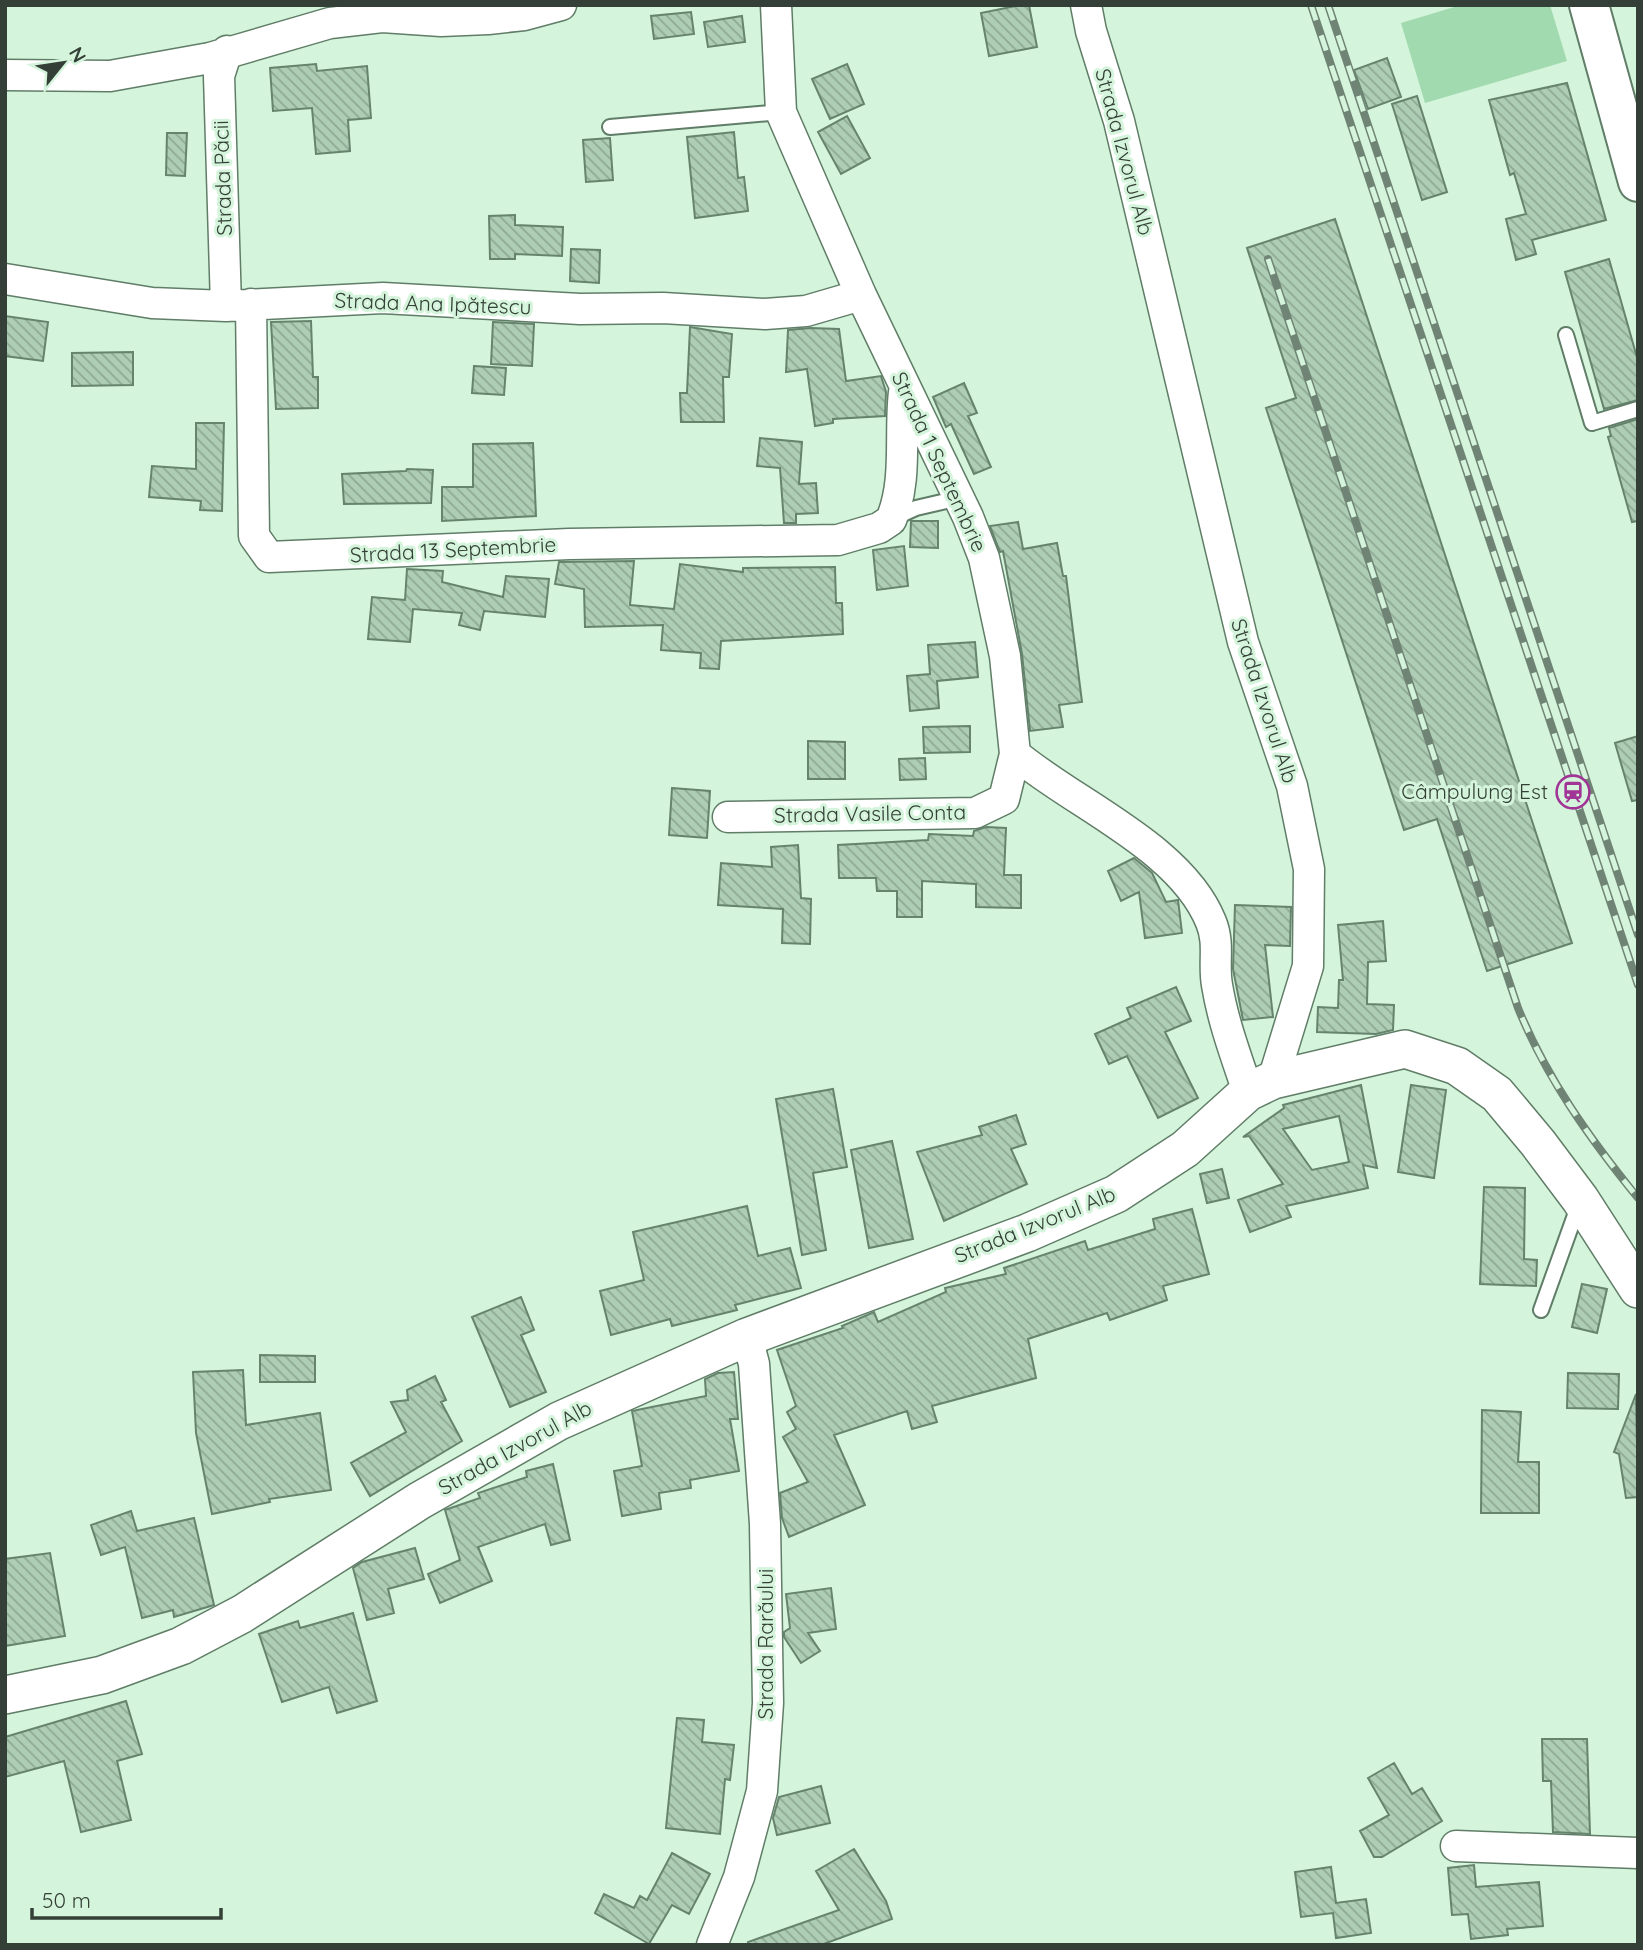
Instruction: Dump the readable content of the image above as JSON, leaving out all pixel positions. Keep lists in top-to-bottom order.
{
  "streets": {
    "street": [
      "Strada Izvorul Alb",
      "Strada Păcii",
      "Strada Ana Ipătescu",
      "Strada 1 Septembrie",
      "Strada 13 Septembrie",
      "Strada Vasile Conta",
      "Strada Rarăului"
    ]
  },
  "crossings": [
    ["Strada Izvorul Alb", "Strada Rarăului"],
    ["Strada Păcii", "Strada Ana Ipătescu"],
    ["Strada Păcii", "Strada 13 Septembrie"],
    ["Strada Ana Ipătescu", "Strada 1 Septembrie"],
    ["Strada Ana Ipătescu", "Strada 13 Septembrie"],
    ["Strada 1 Septembrie", "Strada 13 Septembrie"],
    ["Strada 1 Septembrie", "Strada Vasile Conta"]
  ],
  "places": {
    "station": ["Câmpulung Est"]
  },
  "scale_bar": "50 m",
  "north": "top right"
}
